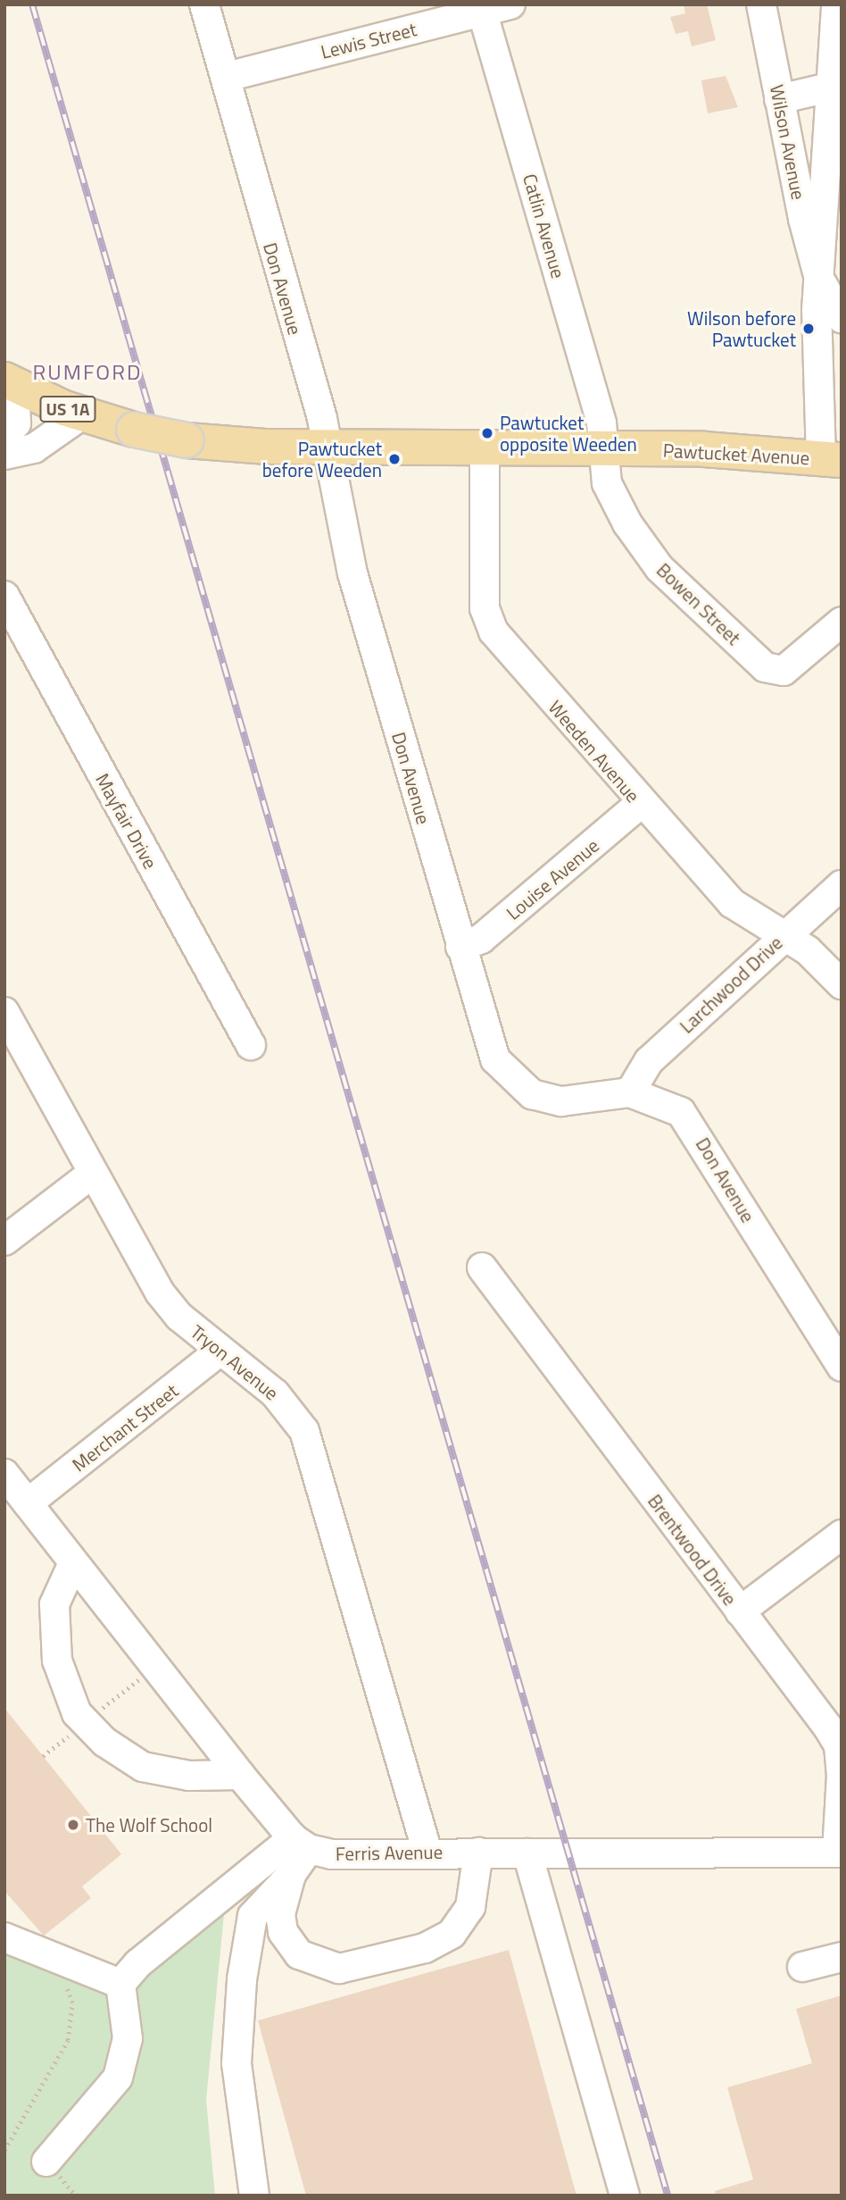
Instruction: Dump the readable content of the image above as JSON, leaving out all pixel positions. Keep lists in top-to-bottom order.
{
  "streets": {
    "main road": ["US 1A", "Pawtucket Avenue"],
    "street": [
      "Lewis Street",
      "Wilson Avenue",
      "Catlin Avenue",
      "Don Avenue",
      "Bowen Street",
      "Weeden Avenue",
      "Mayfair Drive",
      "Louise Avenue",
      "Larchwood Drive",
      "Tryon Avenue",
      "Merchant Street",
      "Brentwood Drive",
      "Ferris Avenue"
    ]
  },
  "crossings": [
    ["Lewis Street", "Catlin Avenue"],
    ["Lewis Street", "Don Avenue"],
    ["Catlin Avenue", "Pawtucket Avenue"],
    ["Catlin Avenue", "Bowen Street"],
    ["Don Avenue", "Pawtucket Avenue"],
    ["Don Avenue", "Louise Avenue"],
    ["Don Avenue", "Larchwood Drive"],
    ["Pawtucket Avenue", "Bowen Street"],
    ["Pawtucket Avenue", "Weeden Avenue"],
    ["Weeden Avenue", "Louise Avenue"],
    ["Weeden Avenue", "Larchwood Drive"],
    ["Tryon Avenue", "Merchant Street"],
    ["Tryon Avenue", "Ferris Avenue"],
    ["Brentwood Drive", "Ferris Avenue"]
  ],
  "districts": ["RUMFORD"],
  "places": [
    "Wilson before Pawtucket",
    "Pawtucket opposite Weeden",
    "Pawtucket before Weeden",
    "The Wolf School"
  ]
}
